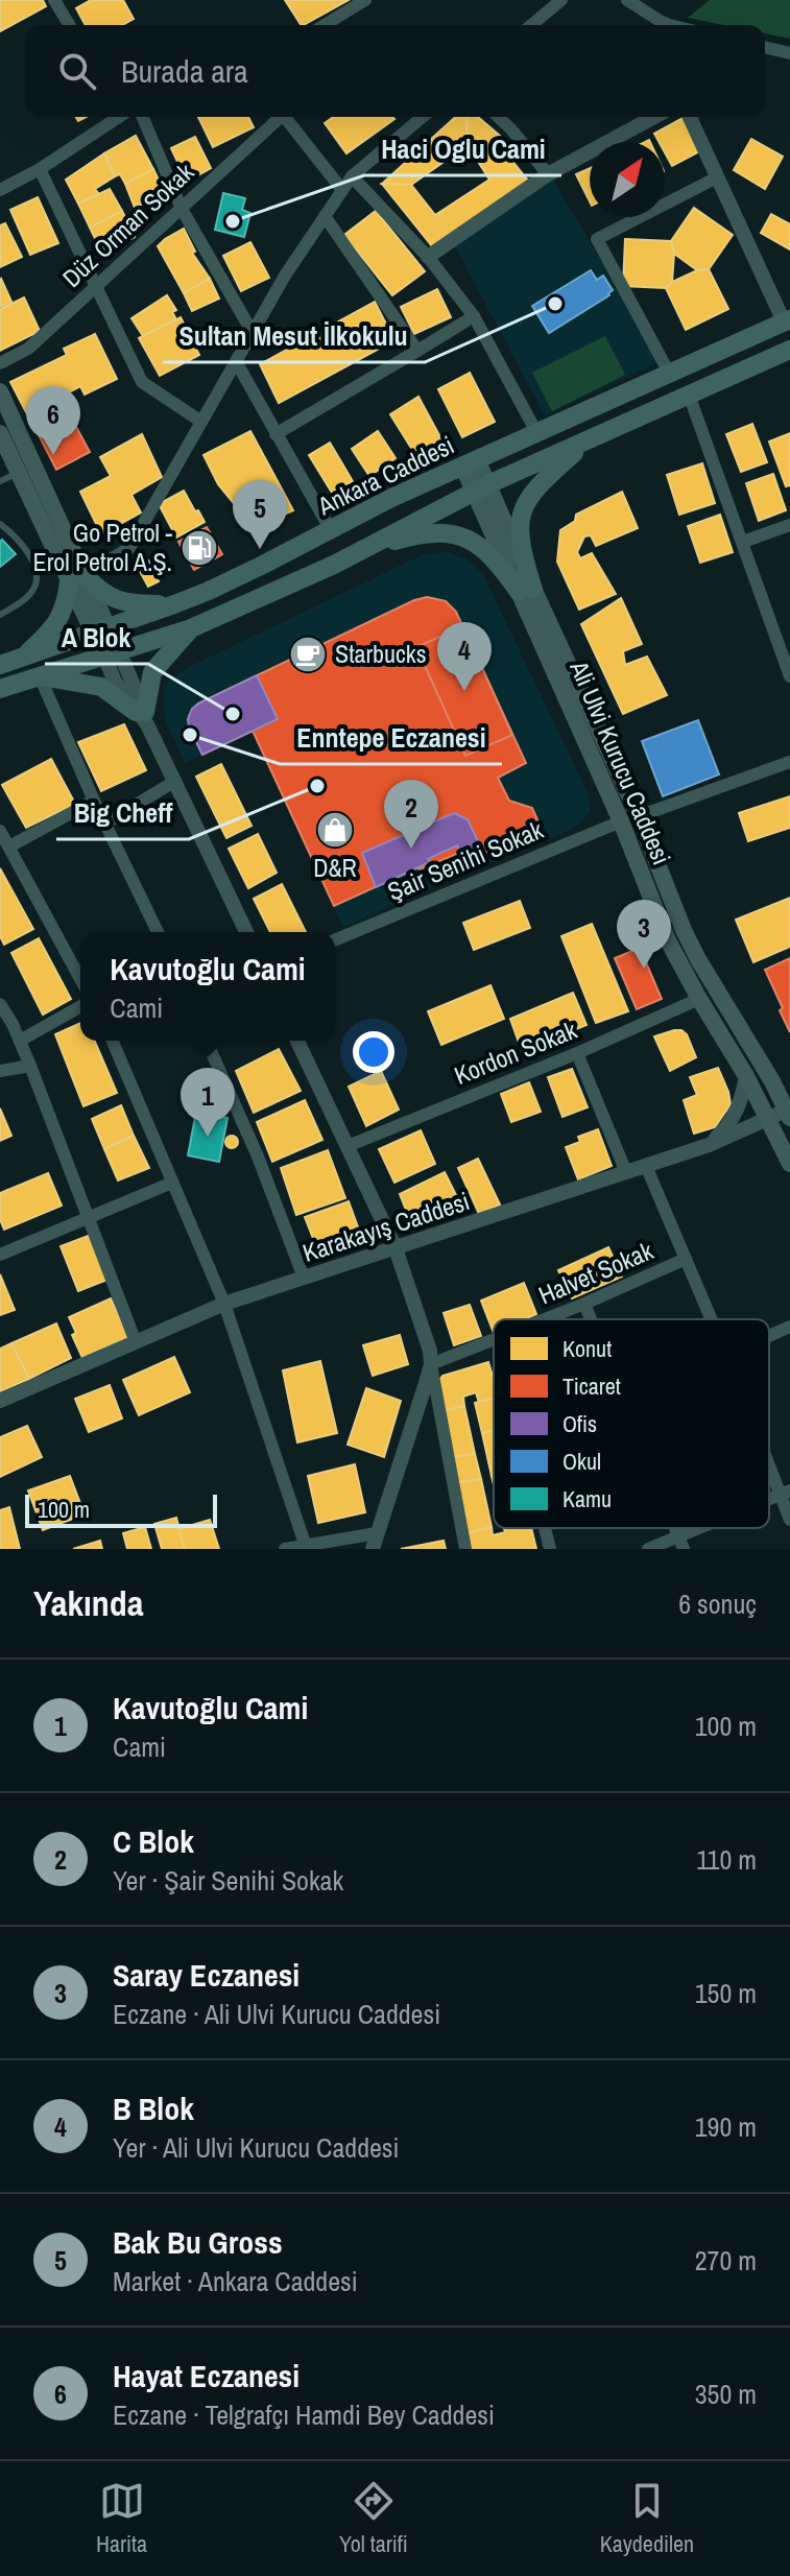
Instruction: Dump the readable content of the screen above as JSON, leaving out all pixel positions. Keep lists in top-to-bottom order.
{
  "streets": {
    "main road": ["Ankara Caddesi", "Ali Ulvi Kurucu Caddesi"],
    "street": [
      "Düz Orman Sokak",
      "Şair Senihi Sokak",
      "Kordon Sokak",
      "Karakayış Caddesi",
      "Halvet Sokak"
    ]
  },
  "crossings": [
    ["Ankara Caddesi", "Ali Ulvi Kurucu Caddesi"],
    ["Ali Ulvi Kurucu Caddesi", "Şair Senihi Sokak"],
    ["Ali Ulvi Kurucu Caddesi", "Kordon Sokak"],
    ["Ali Ulvi Kurucu Caddesi", "Karakayış Caddesi"]
  ],
  "places": {
    "other": [
      "Haci Oglu Cami",
      "Sultan Mesut İlkokulu",
      "A Blok",
      "Enntepe Eczanesi",
      "Big Cheff"
    ],
    "fuel station": ["Go Petrol - Erol Petrol A.Ş."],
    "cafe": ["Starbucks"],
    "shop": ["D&R"]
  },
  "legend": [
    "Konut",
    "Ticaret",
    "Ofis",
    "Okul",
    "Kamu"
  ],
  "scale_bar": "100 m",
  "north": "top right",
  "page": {
    "search": "Burada ara",
    "pins": [
      "6",
      "5",
      "4",
      "2",
      "3",
      "1"
    ],
    "popup": ["Kavutoğlu Cami", "Cami"],
    "scale": "100 m",
    "heading": ["Yakında", "6 sonuç"],
    "list": [
      {
        "mark": "1",
        "name": "Kavutoğlu Cami",
        "note": "Cami",
        "value": "100 m"
      },
      {
        "mark": "2",
        "name": "C Blok",
        "note": "Yer · Şair Senihi Sokak",
        "value": "110 m"
      },
      {
        "mark": "3",
        "name": "Saray Eczanesi",
        "note": "Eczane · Ali Ulvi Kurucu Caddesi",
        "value": "150 m"
      },
      {
        "mark": "4",
        "name": "B Blok",
        "note": "Yer · Ali Ulvi Kurucu Caddesi",
        "value": "190 m"
      },
      {
        "mark": "5",
        "name": "Bak Bu Gross",
        "note": "Market · Ankara Caddesi",
        "value": "270 m"
      },
      {
        "mark": "6",
        "name": "Hayat Eczanesi",
        "note": "Eczane · Telgrafçı Hamdi Bey Caddesi",
        "value": "350 m"
      }
    ],
    "nav": ["Harita", "Yol tarifi", "Kaydedilen"]
  }
}
